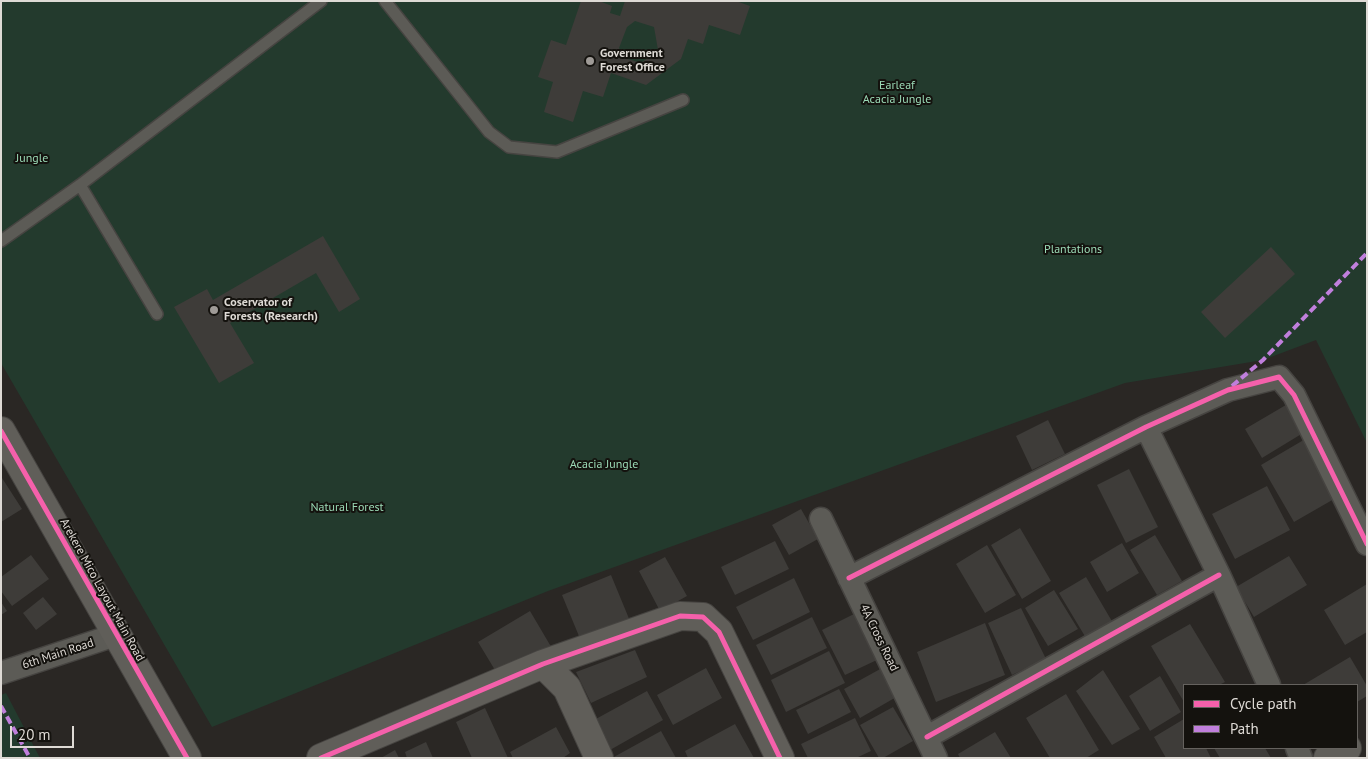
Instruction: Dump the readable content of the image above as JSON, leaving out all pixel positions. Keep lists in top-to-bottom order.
{
  "streets": {
    "street": ["Arekere Mico Layout Main Road", "4A Cross Road", "6th Main Road"]
  },
  "crossings": [
    ["Arekere Mico Layout Main Road", "6th Main Road"]
  ],
  "parks": [
    "Earleaf Acacia Jungle",
    "Jungle",
    "Plantations",
    "Acacia Jungle",
    "Natural Forest"
  ],
  "places": ["Government Forest Office", "Coservator of Forests (Research)"],
  "legend": ["Cycle path", "Path"],
  "scale_bar": "20 m"
}
